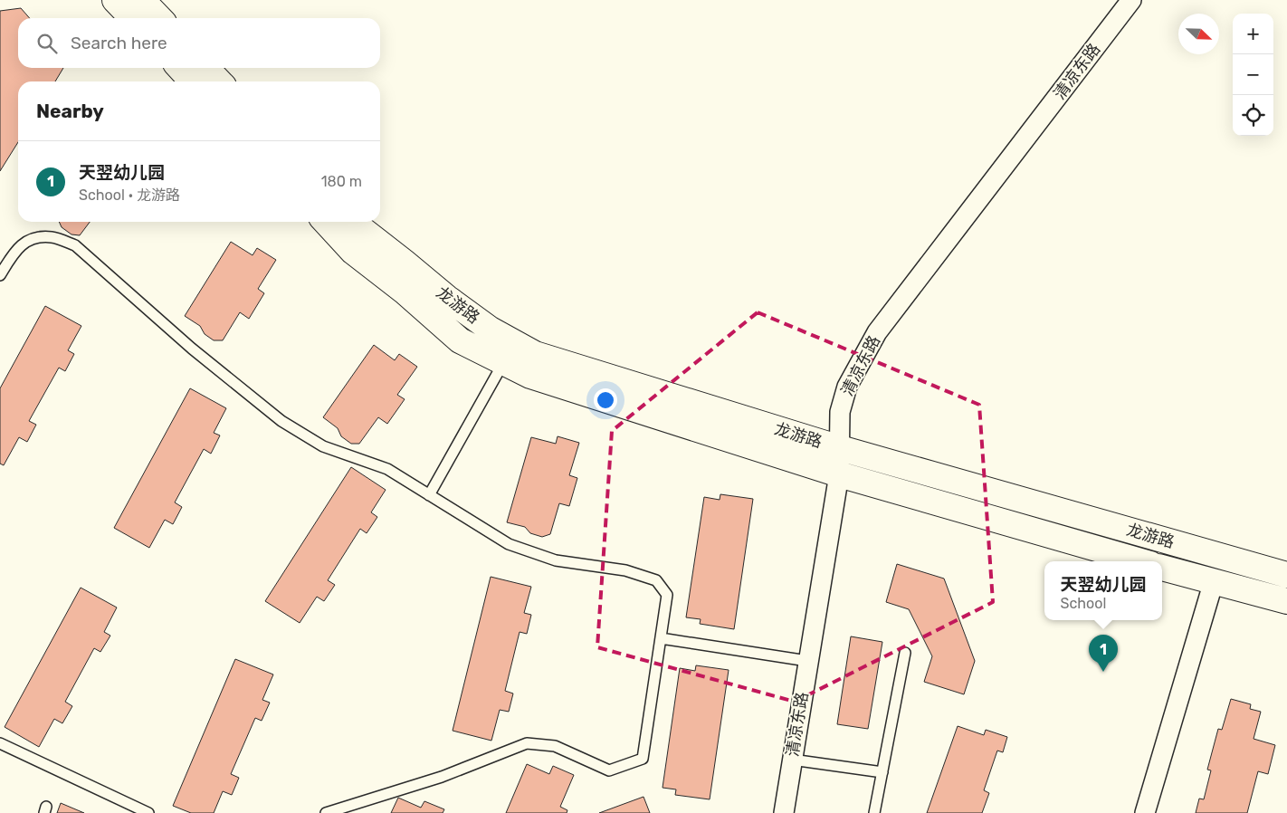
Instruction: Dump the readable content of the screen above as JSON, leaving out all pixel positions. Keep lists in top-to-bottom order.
{
  "streets": {
    "main road": ["龙游路"],
    "street": ["清凉东路"]
  },
  "crossings": [
    ["清凉东路", "龙游路"]
  ],
  "north": "bottom right",
  "page": {
    "map_buttons": ["+", "−"],
    "search": "Search here",
    "heading": "Nearby",
    "list": [
      {
        "mark": "1",
        "name": "天翌幼儿园",
        "note": "School · 龙游路",
        "value": "180 m"
      }
    ],
    "popup": ["天翌幼儿园", "School"],
    "pins": "1"
  }
}
